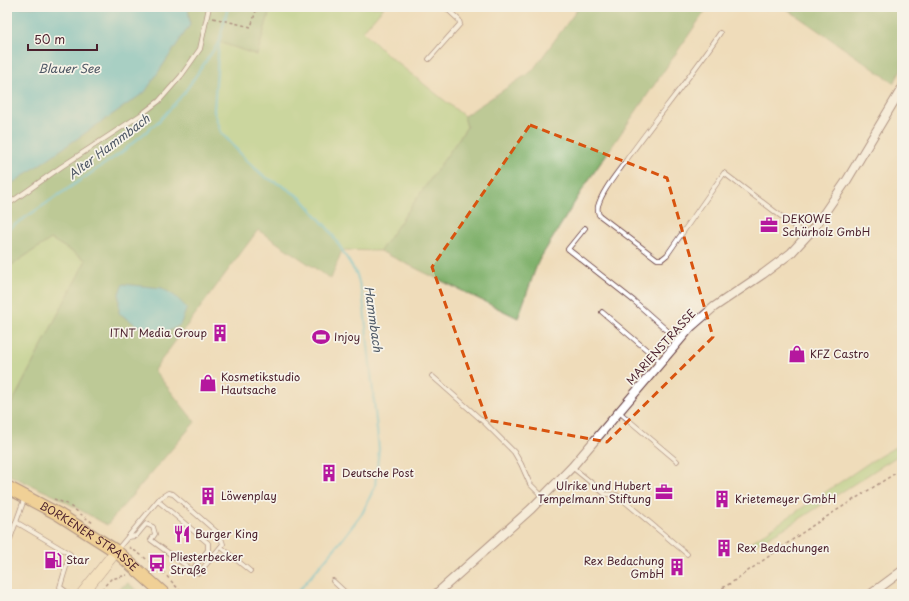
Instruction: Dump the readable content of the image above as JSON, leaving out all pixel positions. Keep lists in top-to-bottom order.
{
  "streets": {
    "main road": ["BORKENER STRASSE"],
    "street": ["MARIENSTRASSE"]
  },
  "water": ["Blauer See", "Alter Hammbach", "Hammbach"],
  "places": {
    "office": ["DEKOWE Schürholz GmbH", "Ulrike und Hubert Tempelmann Stiftung"],
    "building": [
      "ITNT Media Group",
      "Deutsche Post",
      "Löwenplay",
      "Krietemeyer GmbH",
      "Rex Bedachungen",
      "Rex Bedachung GmbH"
    ],
    "sports": ["Injoy"],
    "shop": ["KFZ Castro", "Kosmetikstudio Hautsache"],
    "restaurant": ["Burger King"],
    "fuel station": ["Star"],
    "bus stop": ["Pliesterbecker Straße"]
  },
  "scale_bar": "50 m"
}
